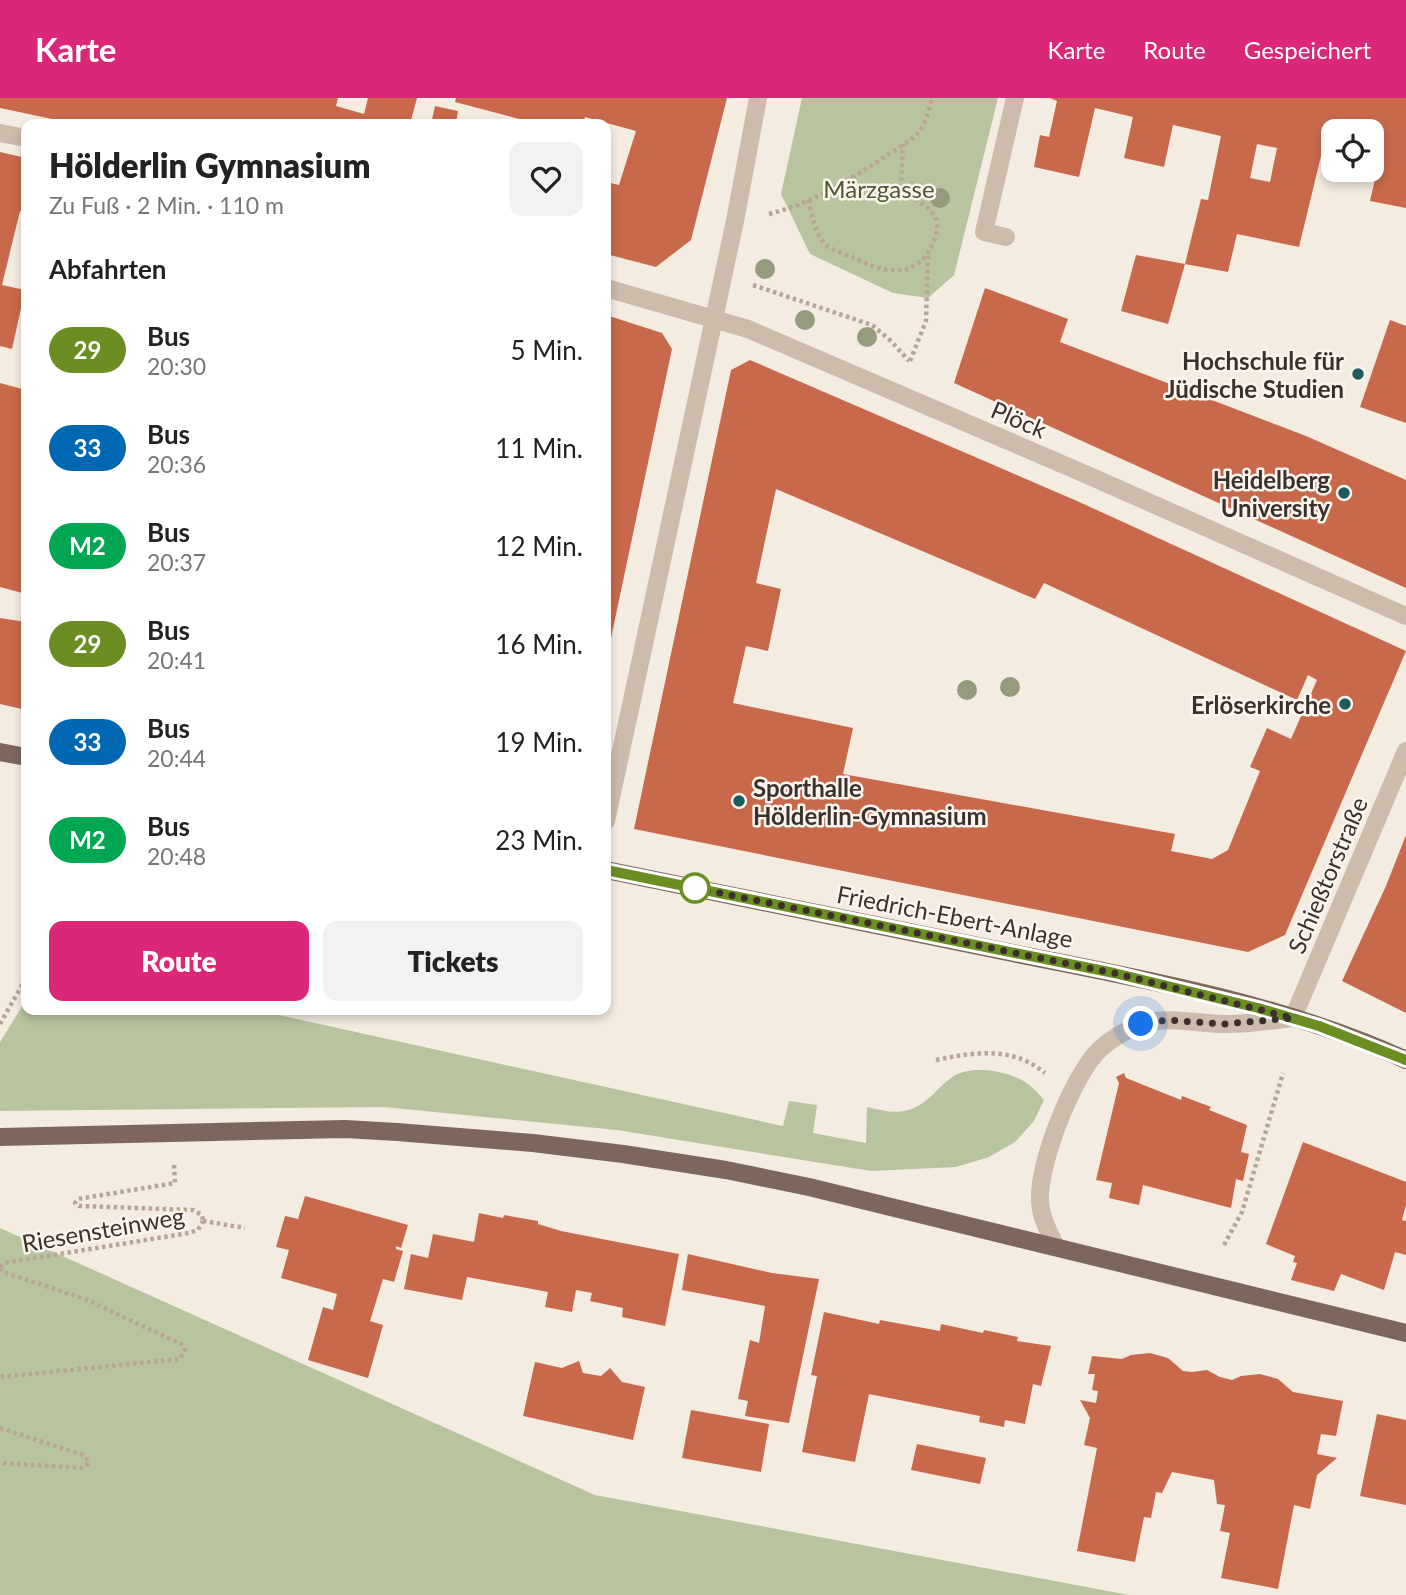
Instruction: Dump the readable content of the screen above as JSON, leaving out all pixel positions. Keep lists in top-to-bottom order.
{
  "streets": {
    "main road": ["Friedrich-Ebert-Anlage"],
    "street": ["Plöck", "Schießtorstraße"],
    "path": ["Riesensteinweg"]
  },
  "crossings": [
    ["Schießtorstraße", "Friedrich-Ebert-Anlage"]
  ],
  "parks": ["Märzgasse"],
  "places": [
    "Hochschule für Jüdische Studien",
    "Heidelberg University",
    "Erlöserkirche",
    "Sporthalle Hölderlin-Gymnasium"
  ],
  "lines": ["bus line 29"],
  "page": {
    "header": "Karte",
    "nav": ["Karte", "Route", "Gespeichert"],
    "heading": [
      ["Hölderlin Gymnasium", "Zu Fuß · 2 Min. · 110 m"],
      "Abfahrten"
    ],
    "list": [
      {
        "mark": "29",
        "name": "Bus",
        "note": "20:30",
        "value": "5 Min."
      },
      {
        "mark": "33",
        "name": "Bus",
        "note": "20:36",
        "value": "11 Min."
      },
      {
        "mark": "M2",
        "name": "Bus",
        "note": "20:37",
        "value": "12 Min."
      },
      {
        "mark": "29",
        "name": "Bus",
        "note": "20:41",
        "value": "16 Min."
      },
      {
        "mark": "33",
        "name": "Bus",
        "note": "20:44",
        "value": "19 Min."
      },
      {
        "mark": "M2",
        "name": "Bus",
        "note": "20:48",
        "value": "23 Min."
      }
    ],
    "buttons": ["Route", "Tickets"]
  }
}
